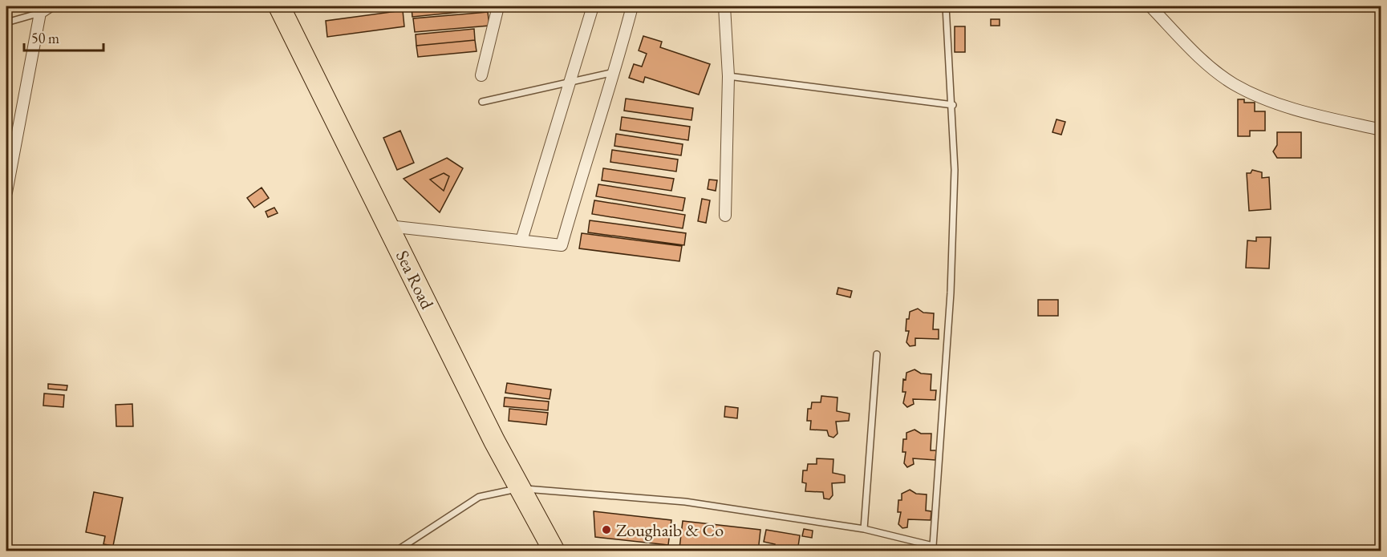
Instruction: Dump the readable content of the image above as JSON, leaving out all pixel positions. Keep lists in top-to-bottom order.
{
  "streets": {
    "highway": ["Sea Road"]
  },
  "places": ["Zoughaib & Co"],
  "scale_bar": "50 m"
}
